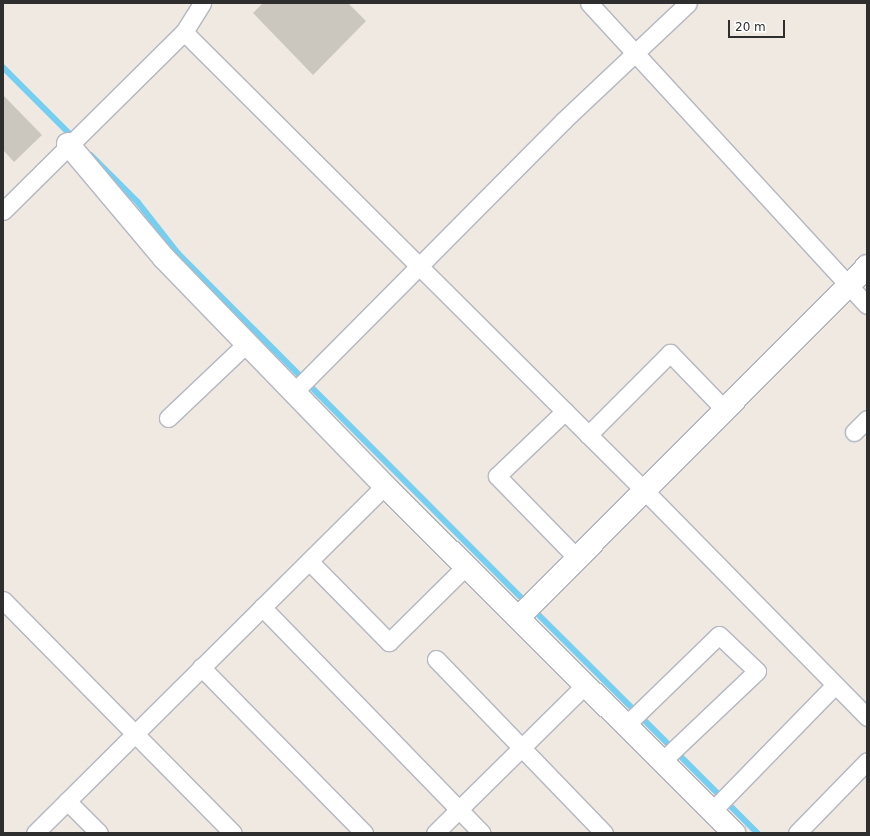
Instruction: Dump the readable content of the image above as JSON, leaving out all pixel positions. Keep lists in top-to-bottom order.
{
  "scale_bar": "20 m"
}
